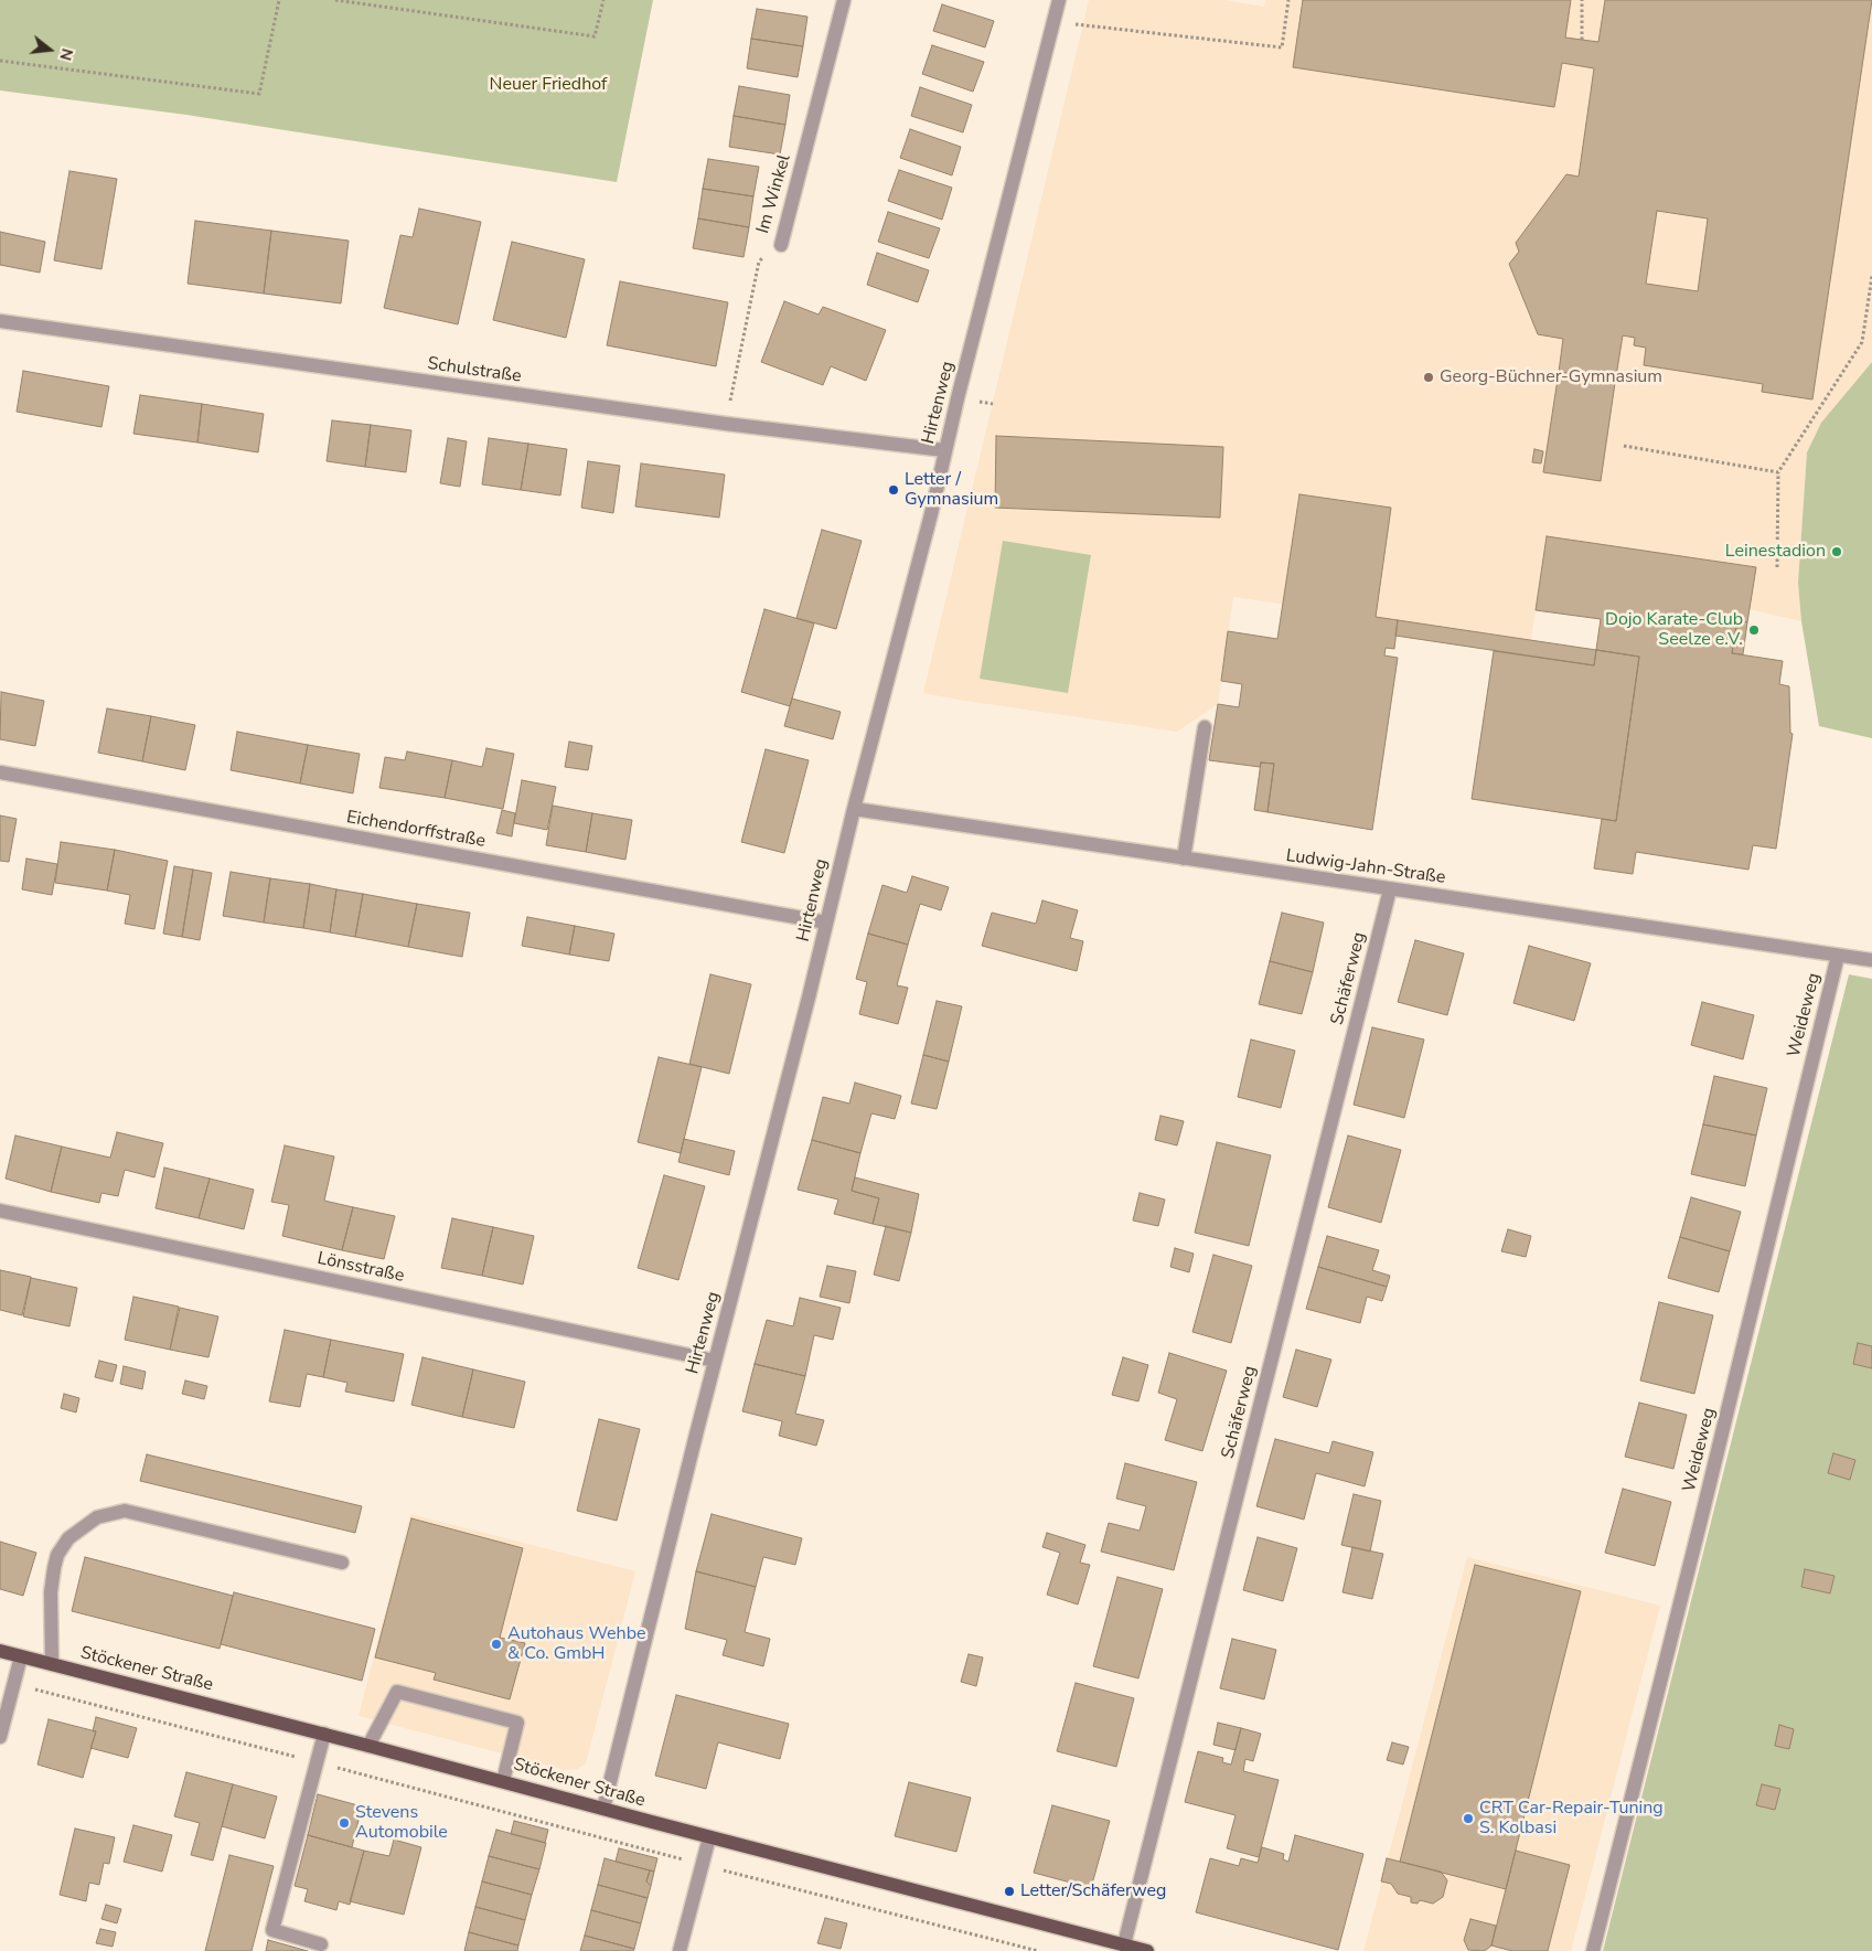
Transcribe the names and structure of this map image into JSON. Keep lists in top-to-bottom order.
{
  "streets": {
    "main road": ["Stöckener Straße"],
    "street": [
      "Im Winkel",
      "Schulstraße",
      "Hirtenweg",
      "Eichendorffstraße",
      "Ludwig-Jahn-Straße",
      "Schäferweg",
      "Weideweg",
      "Lönsstraße"
    ]
  },
  "crossings": [
    ["Im Winkel", "Schulstraße"],
    ["Schulstraße", "Hirtenweg"],
    ["Hirtenweg", "Eichendorffstraße"],
    ["Hirtenweg", "Ludwig-Jahn-Straße"],
    ["Hirtenweg", "Lönsstraße"],
    ["Hirtenweg", "Stöckener Straße"],
    ["Ludwig-Jahn-Straße", "Schäferweg"],
    ["Ludwig-Jahn-Straße", "Weideweg"],
    ["Schäferweg", "Stöckener Straße"]
  ],
  "parks": ["Neuer Friedhof"],
  "places": [
    "Georg-Büchner-Gymnasium",
    "Letter / Gymnasium",
    "Leinestadion",
    "Dojo Karate-Club Seelze e.V.",
    "Autohaus Wehbe & Co. GmbH",
    "CRT Car-Repair-Tuning S. Kolbasi",
    "Stevens Automobile",
    "Letter/Schäferweg"
  ],
  "north": "right"
}
